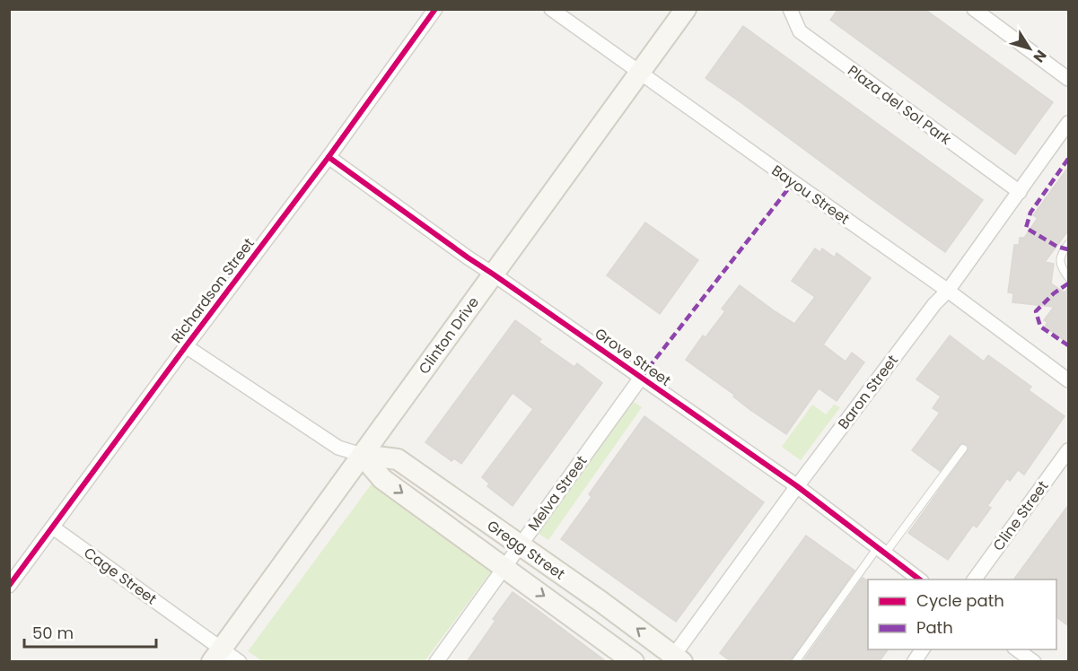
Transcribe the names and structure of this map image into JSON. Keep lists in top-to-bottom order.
{
  "streets": {
    "main road": ["Clinton Drive", "Gregg Street"],
    "street": [
      "Plaza del Sol Park",
      "Bayou Street",
      "Richardson Street",
      "Grove Street",
      "Baron Street",
      "Melva Street",
      "Cline Street",
      "Cage Street"
    ]
  },
  "crossings": [
    ["Plaza del Sol Park", "Baron Street"],
    ["Bayou Street", "Clinton Drive"],
    ["Bayou Street", "Baron Street"],
    ["Richardson Street", "Grove Street"],
    ["Richardson Street", "Gregg Street"],
    ["Richardson Street", "Cage Street"],
    ["Clinton Drive", "Grove Street"],
    ["Clinton Drive", "Gregg Street"],
    ["Clinton Drive", "Cage Street"],
    ["Grove Street", "Baron Street"],
    ["Grove Street", "Melva Street"],
    ["Baron Street", "Gregg Street"],
    ["Melva Street", "Gregg Street"]
  ],
  "legend": ["Cycle path", "Path"],
  "scale_bar": "50 m",
  "north": "bottom right"
}
